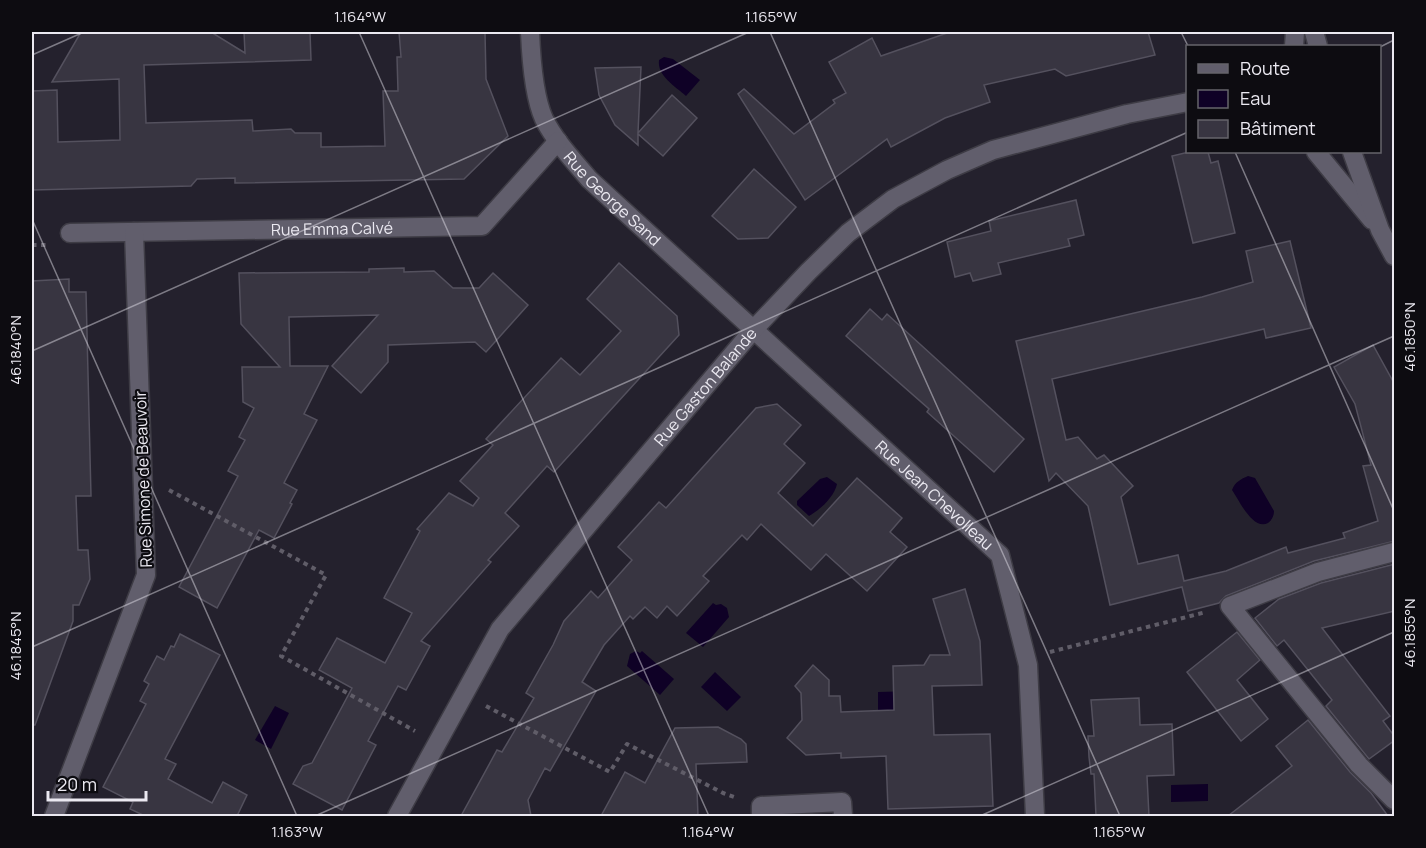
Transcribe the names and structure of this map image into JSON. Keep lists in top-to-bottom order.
{
  "streets": {
    "street": [
      "Rue George Sand",
      "Rue Emma Calvé",
      "Rue Gaston Balande",
      "Rue Simone de Beauvoir",
      "Rue Jean Chevolleau"
    ]
  },
  "crossings": [
    ["Rue George Sand", "Rue Emma Calvé"],
    ["Rue George Sand", "Rue Gaston Balande"],
    ["Rue George Sand", "Rue Jean Chevolleau"],
    ["Rue Emma Calvé", "Rue Simone de Beauvoir"],
    ["Rue Gaston Balande", "Rue Jean Chevolleau"]
  ],
  "legend": ["Route", "Eau", "Bâtiment"],
  "scale_bar": "20 m",
  "coordinates": [
    "1.164°W",
    "1.165°W",
    "46.1850°N",
    "46.1840°N",
    "46.1855°N",
    "46.1845°N",
    "1.163°W"
  ]
}
